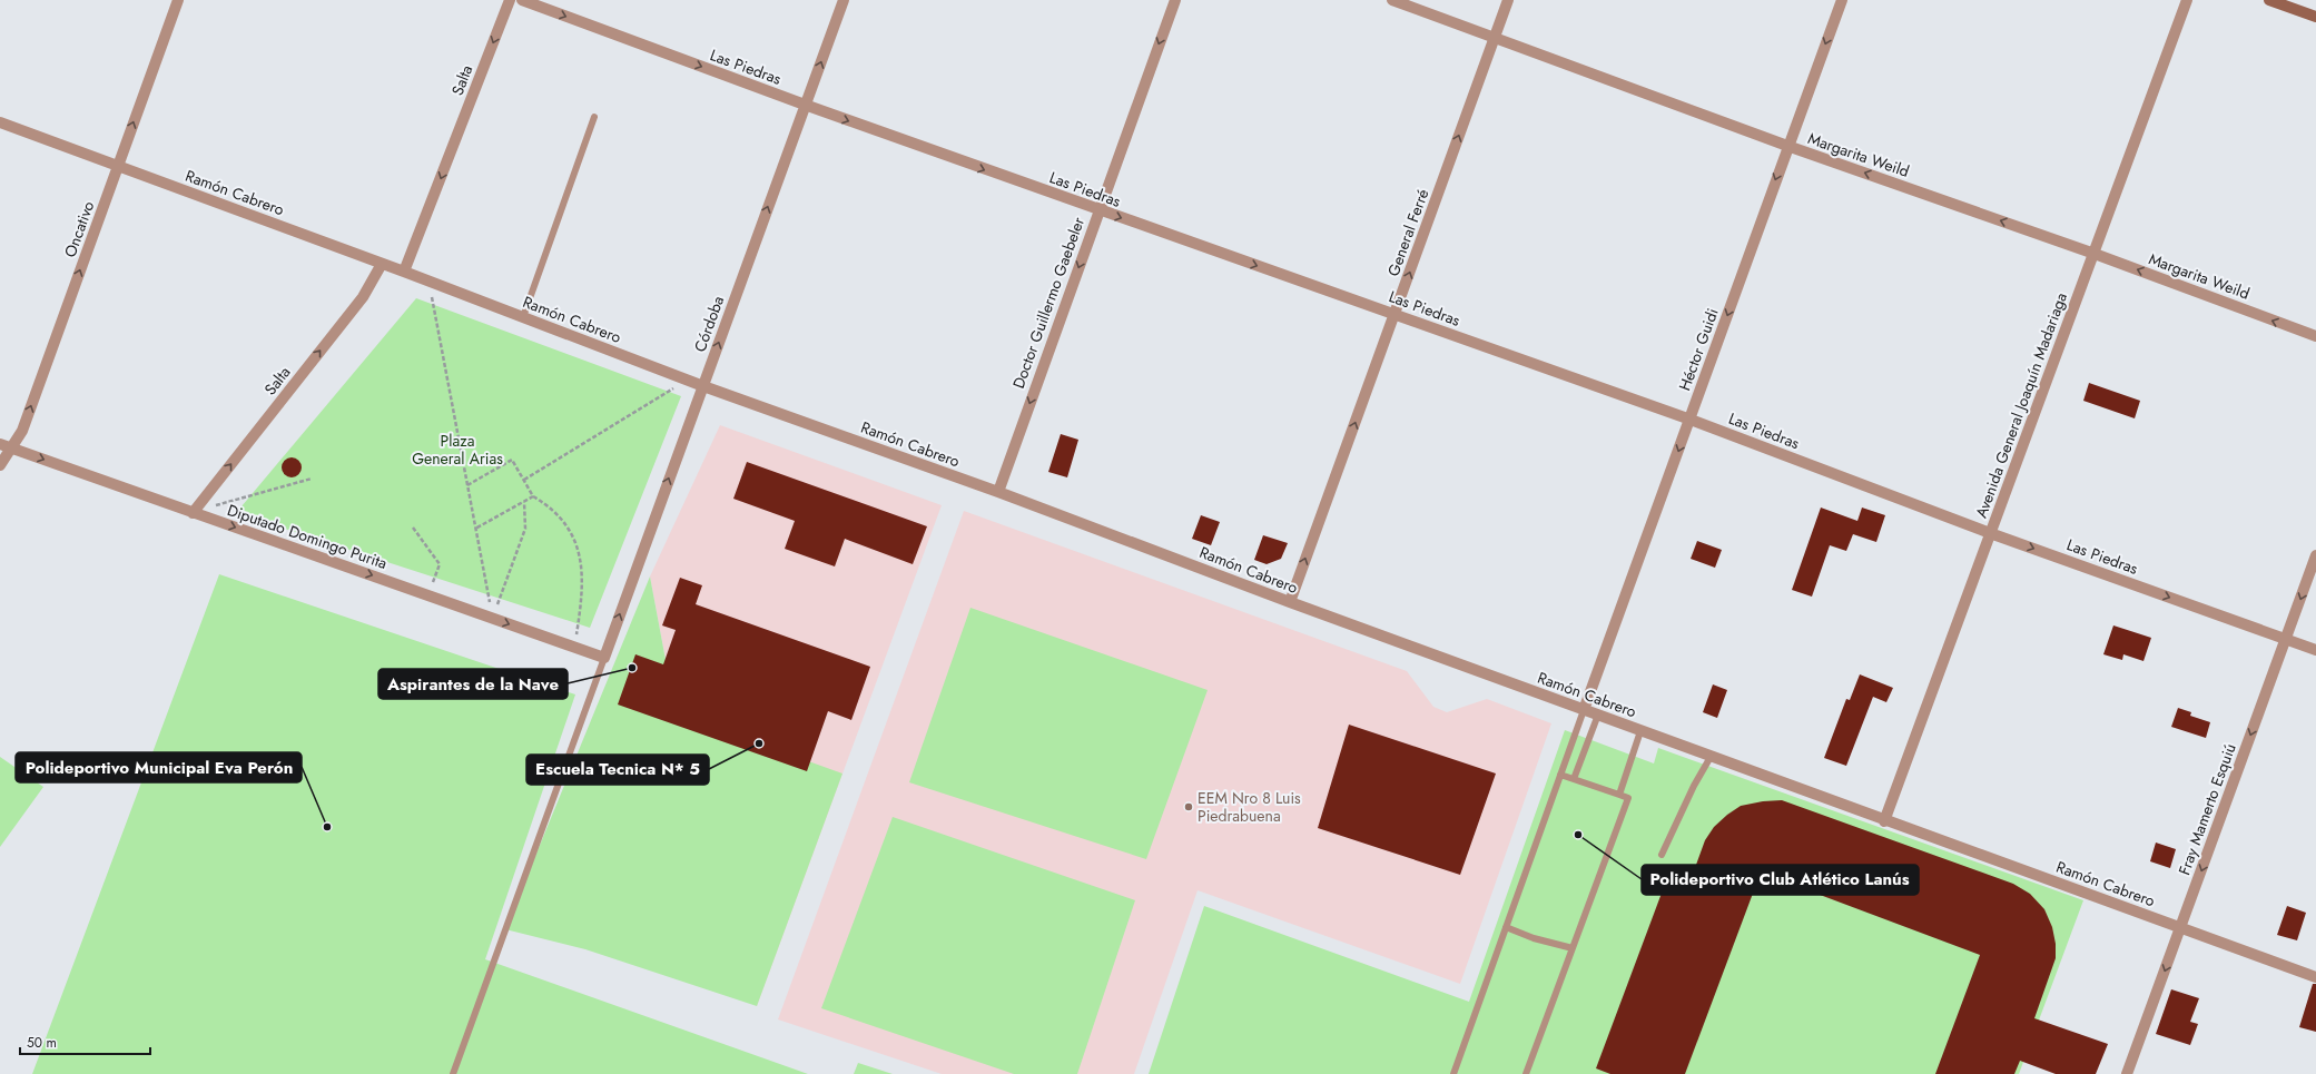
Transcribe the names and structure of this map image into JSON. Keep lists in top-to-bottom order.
{
  "streets": {
    "street": [
      "Las Piedras",
      "Salta",
      "Margarita Weild",
      "Ramón Cabrero",
      "Oncativo",
      "General Ferré",
      "Doctor Guillermo Gaebeler",
      "Córdoba",
      "Héctor Guidi",
      "Avenida General Joaquín Madariaga",
      "Diputado Domingo Purita",
      "Fray Mamerto Esquiú"
    ]
  },
  "crossings": [
    ["Las Piedras", "General Ferré"],
    ["Las Piedras", "Doctor Guillermo Gaebeler"],
    ["Las Piedras", "Córdoba"],
    ["Las Piedras", "Héctor Guidi"],
    ["Las Piedras", "Avenida General Joaquín Madariaga"],
    ["Las Piedras", "Fray Mamerto Esquiú"],
    ["Salta", "Ramón Cabrero"],
    ["Salta", "Diputado Domingo Purita"],
    ["Margarita Weild", "General Ferré"],
    ["Margarita Weild", "Héctor Guidi"],
    ["Margarita Weild", "Avenida General Joaquín Madariaga"],
    ["Ramón Cabrero", "Oncativo"],
    ["Ramón Cabrero", "General Ferré"],
    ["Ramón Cabrero", "Doctor Guillermo Gaebeler"],
    ["Ramón Cabrero", "Córdoba"],
    ["Ramón Cabrero", "Héctor Guidi"],
    ["Ramón Cabrero", "Avenida General Joaquín Madariaga"],
    ["Ramón Cabrero", "Fray Mamerto Esquiú"],
    ["Oncativo", "Diputado Domingo Purita"],
    ["Córdoba", "Diputado Domingo Purita"]
  ],
  "one_way": [
    "Las Piedras",
    "Margarita Weild",
    "Oncativo",
    "General Ferré",
    "Doctor Guillermo Gaebeler",
    "Córdoba",
    "Héctor Guidi",
    "Diputado Domingo Purita",
    "Fray Mamerto Esquiú"
  ],
  "parks": ["Plaza General Arias"],
  "places": [
    "Aspirantes de la Nave",
    "Escuela Tecnica N* 5",
    "EEM Nro 8 Luis Piedrabuena",
    "Polideportivo Municipal Eva Perón",
    "Polideportivo Club Atlético Lanús"
  ],
  "scale_bar": "50 m"
}
